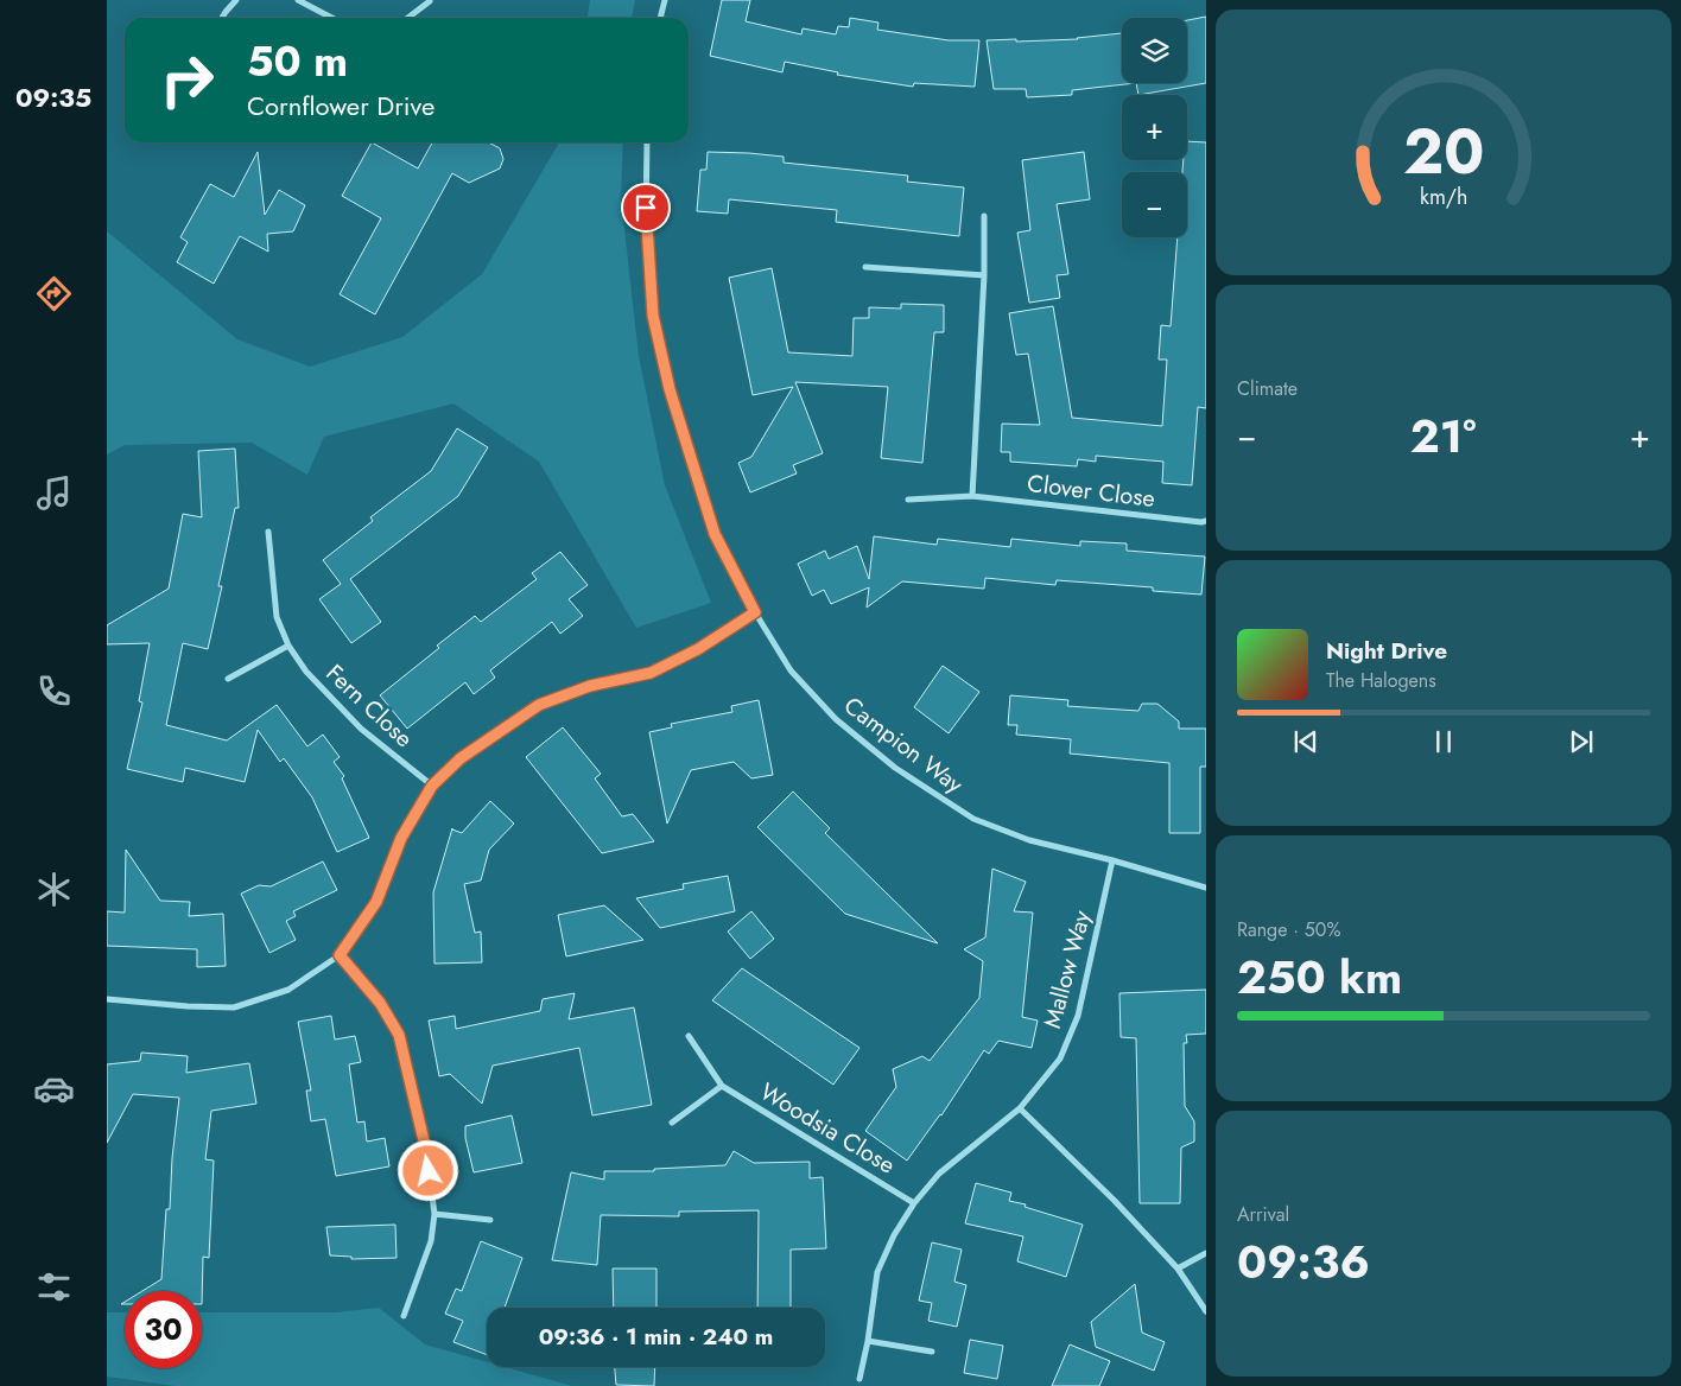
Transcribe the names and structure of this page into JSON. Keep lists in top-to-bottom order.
{
  "streets": {
    "street": [
      "Clover Close",
      "Fern Close",
      "Campion Way",
      "Mallow Way",
      "Woodsia Close"
    ]
  },
  "crossings": [
    ["Campion Way", "Mallow Way"],
    ["Mallow Way", "Woodsia Close"]
  ],
  "page": {
    "tabs": "09:35",
    "map_buttons": ["+", "−"],
    "turn": ["50 m", "Cornflower Drive"],
    "tile": [
      "Climate",
      ["Range · 50%", "250 km"],
      ["Arrival", "09:36"]
    ],
    "heat": ["−", "21°", "+"],
    "song": ["Night Drive", "The Halogens"],
    "limit": "30",
    "trip": "09:36 · 1 min · 240 m",
    "gauge": ["20", "km/h"]
  }
}
